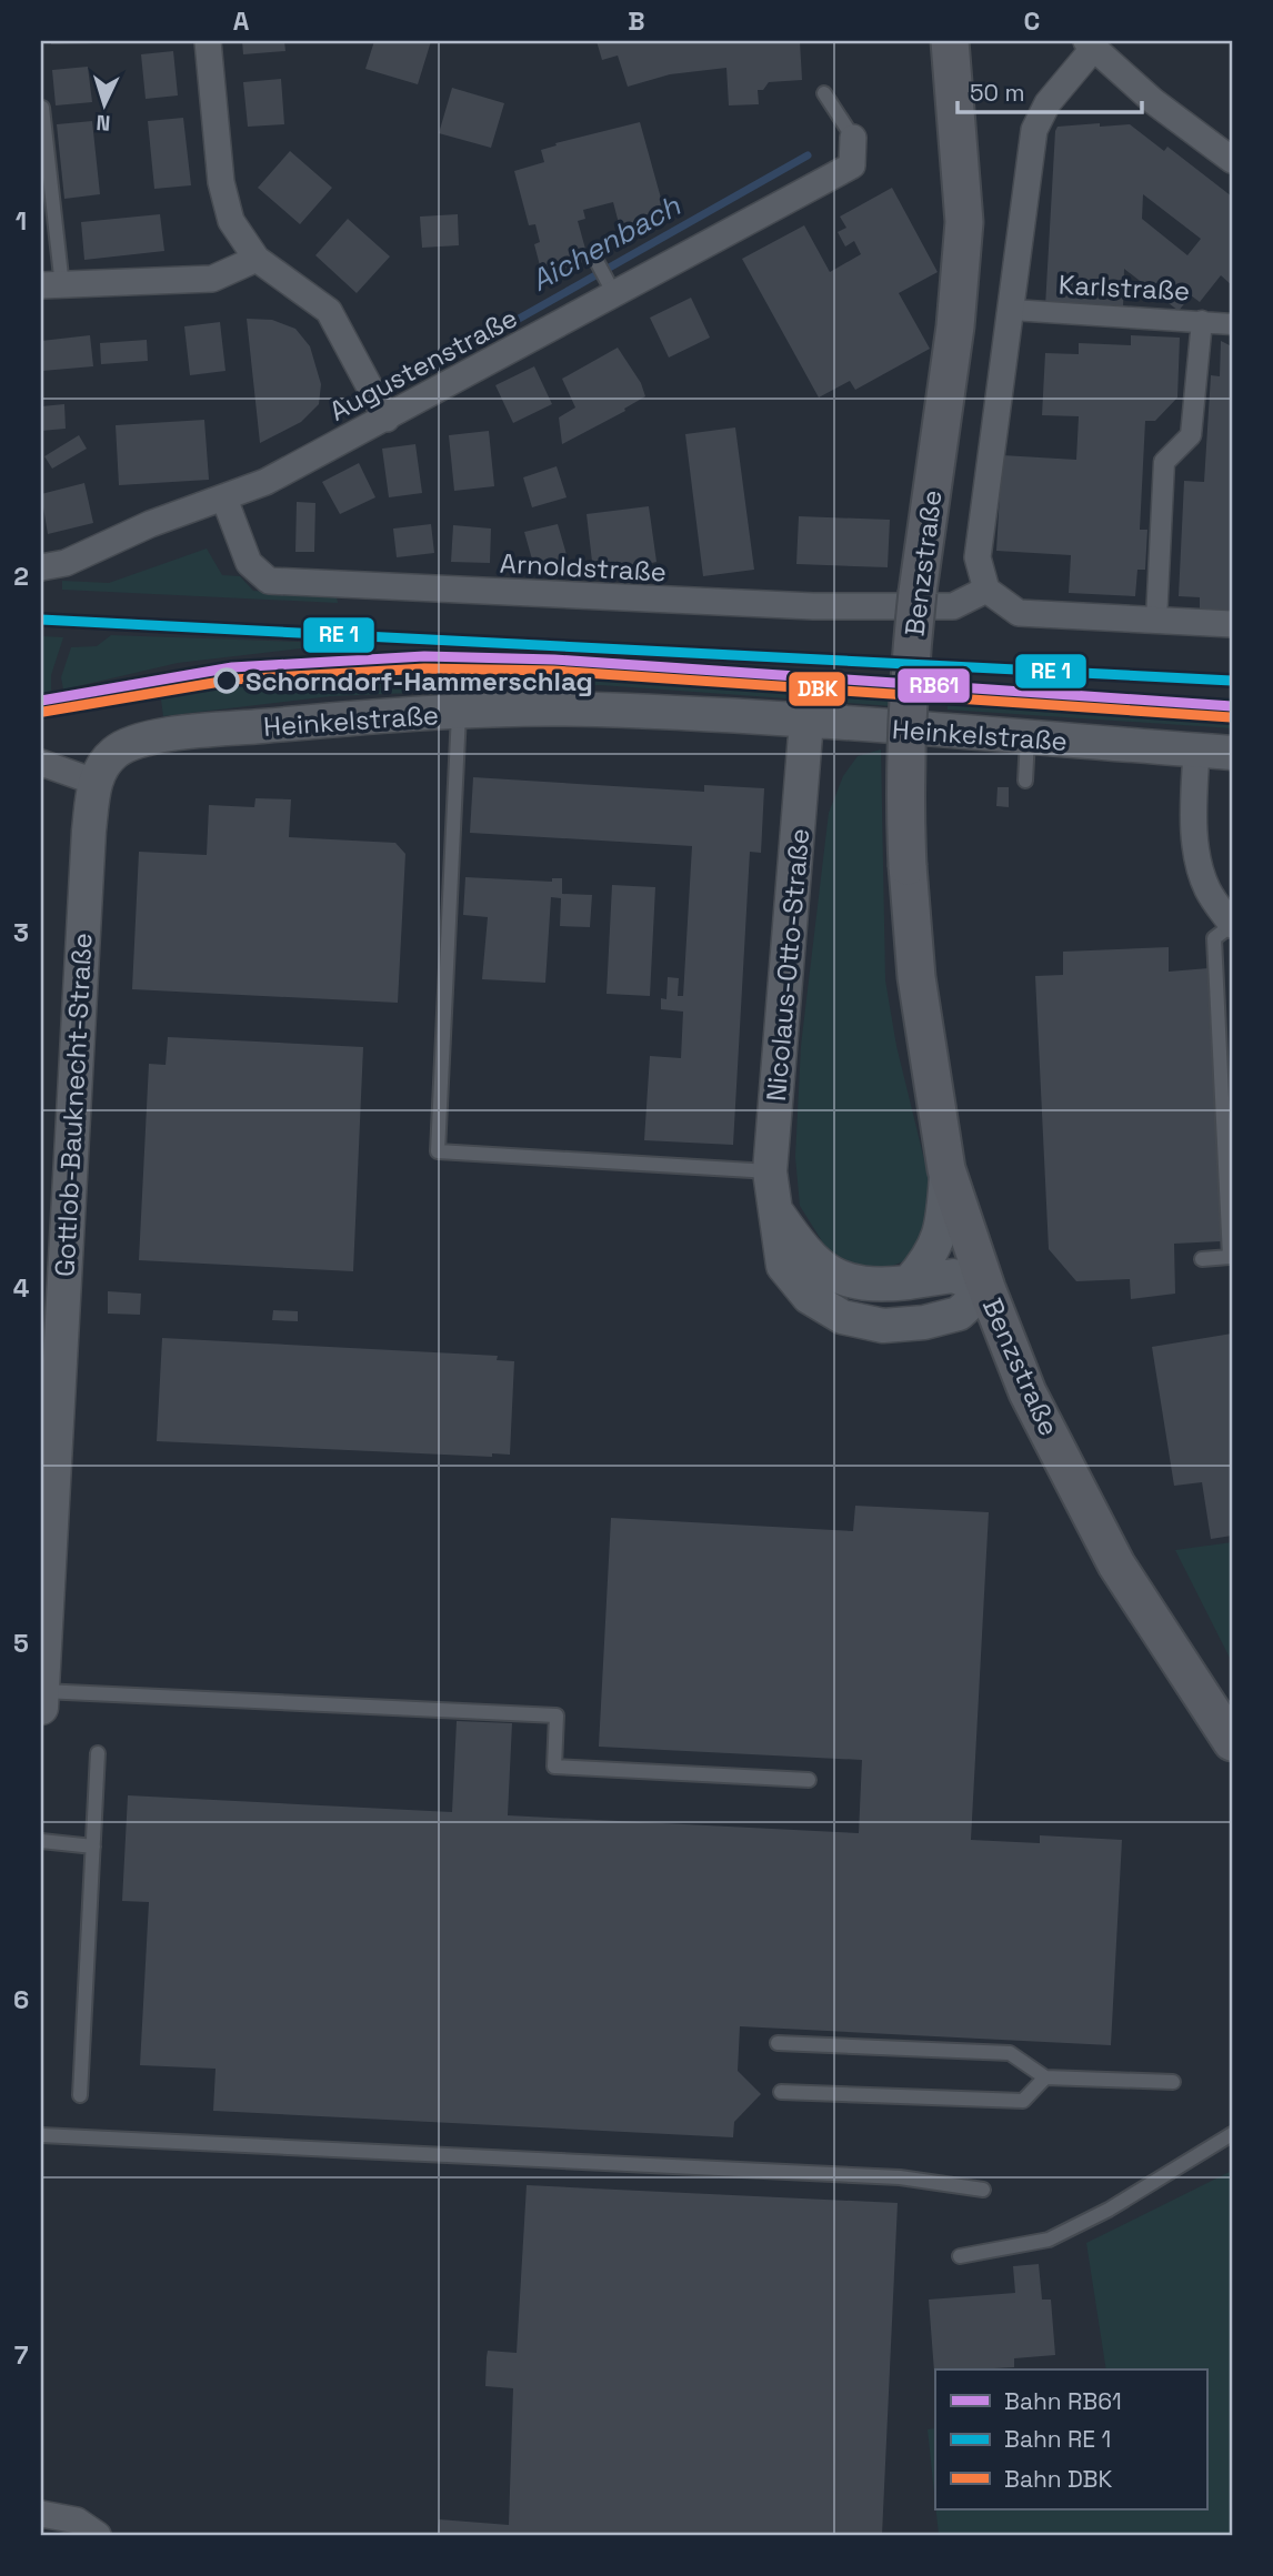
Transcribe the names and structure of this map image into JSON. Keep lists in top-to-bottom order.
{
  "streets": {
    "main road": ["Benzstraße"],
    "street": [
      "Karlstraße",
      "Augustenstraße",
      "Arnoldstraße",
      "Heinkelstraße",
      "Nicolaus-Otto-Straße",
      "Gottlob-Bauknecht-Straße"
    ]
  },
  "crossings": [
    ["Augustenstraße", "Arnoldstraße"],
    ["Benzstraße", "Nicolaus-Otto-Straße"],
    ["Heinkelstraße", "Nicolaus-Otto-Straße"],
    ["Heinkelstraße", "Gottlob-Bauknecht-Straße"]
  ],
  "water": ["Aichenbach"],
  "places": ["Schorndorf-Hammerschlag"],
  "lines": ["rail line RB61", "rail line DBK"],
  "legend": ["Bahn RB61", "Bahn RE 1", "Bahn DBK"],
  "scale_bar": "50 m",
  "north": "bottom",
  "grid": {
    "columns": ["A", "B", "C"],
    "rows": [
      "1",
      "2",
      "3",
      "4",
      "5",
      "6",
      "7"
    ]
  }
}
